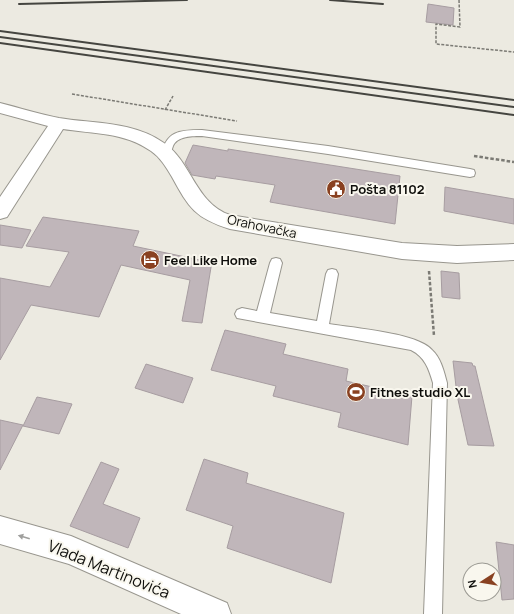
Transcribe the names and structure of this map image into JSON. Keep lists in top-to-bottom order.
{
  "streets": {
    "street": ["Orahovačka", "Vlada Martinovića"]
  },
  "one_way": ["Vlada Martinovića"],
  "places": {
    "public building": ["Pošta 81102"],
    "hotel": ["Feel Like Home"],
    "sports": ["Fitnes studio XL"]
  },
  "north": "left"
}
